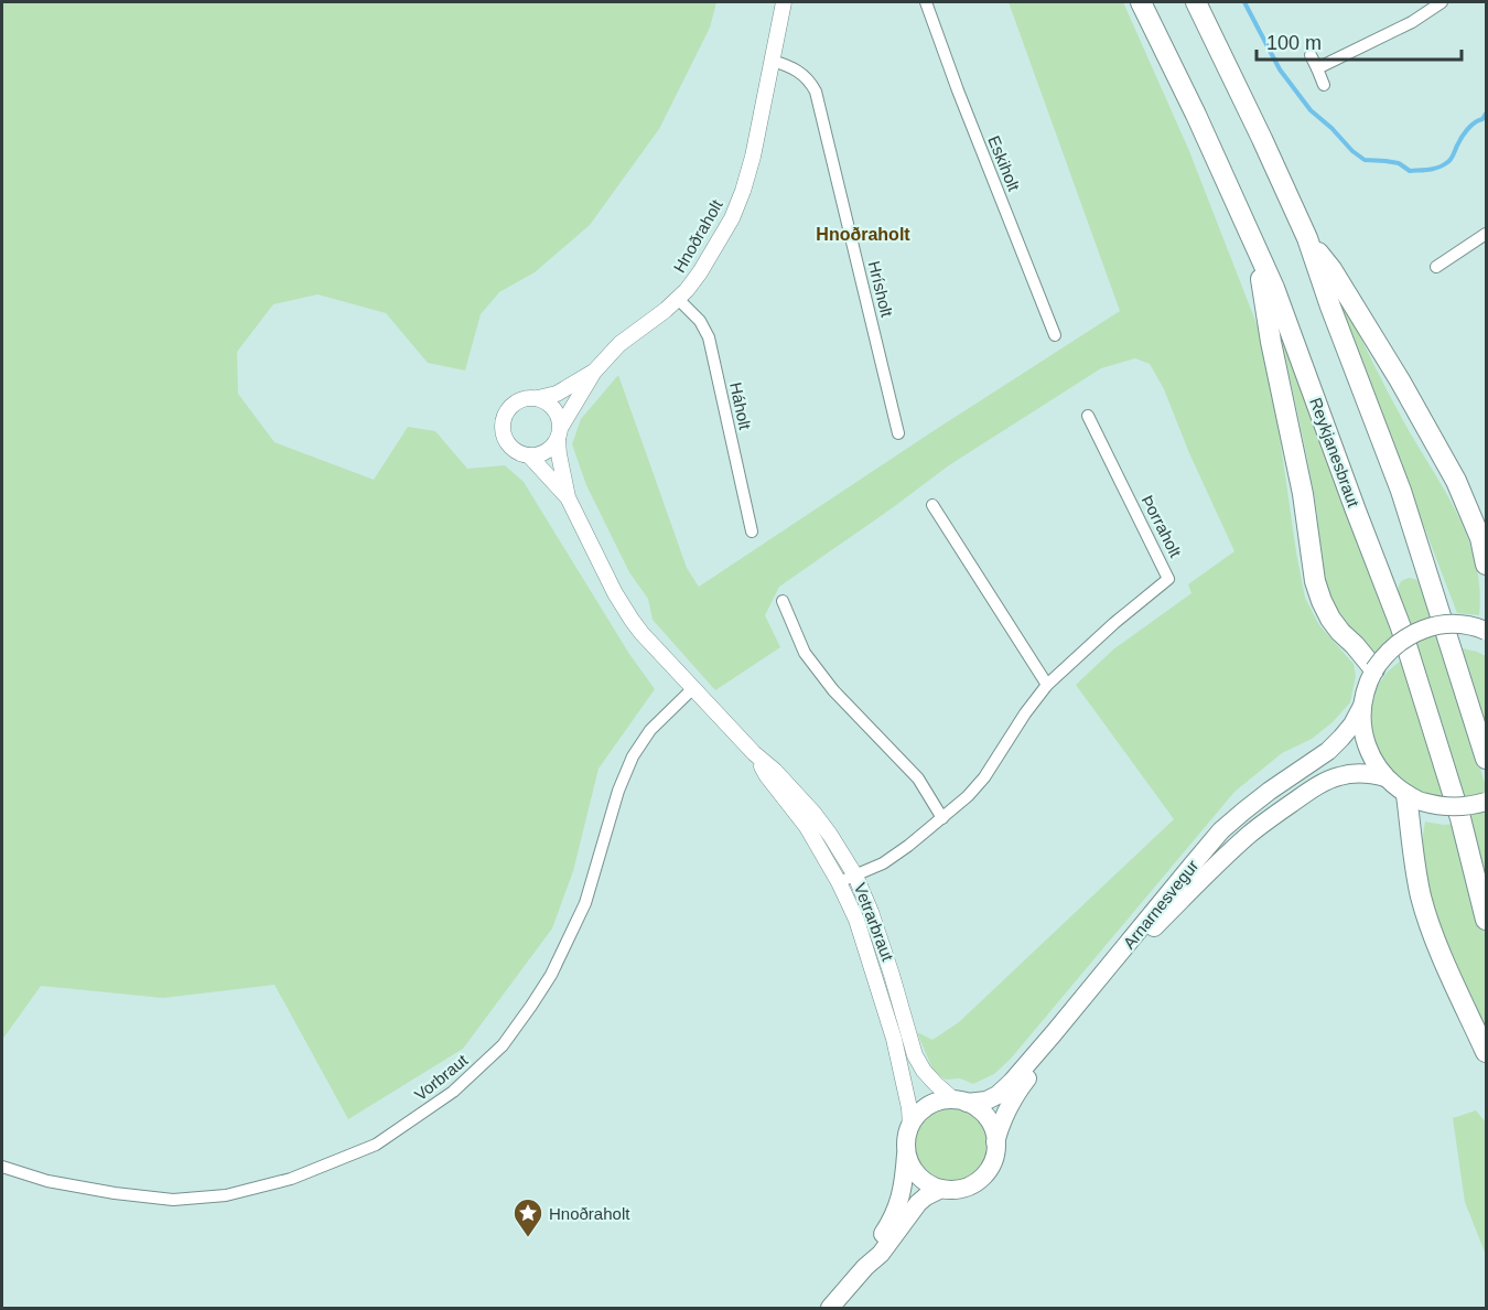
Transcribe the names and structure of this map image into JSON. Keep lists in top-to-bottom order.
{
  "streets": {
    "highway": ["Reykjanesbraut"],
    "main road": ["Arnarnesvegur"],
    "street": [
      "Eskiholt",
      "Hnoðraholt",
      "Hrísholt",
      "Háholt",
      "Þorraholt",
      "Vetrarbraut",
      "Vorbraut"
    ]
  },
  "crossings": [
    ["Hnoðraholt", "Hrísholt"],
    ["Hnoðraholt", "Háholt"],
    ["Hnoðraholt", "Vetrarbraut"],
    ["Þorraholt", "Vetrarbraut"],
    ["Arnarnesvegur", "Vetrarbraut"],
    ["Vetrarbraut", "Vorbraut"]
  ],
  "districts": ["Hnoðraholt"],
  "places": {
    "place": ["Hnoðraholt"]
  },
  "scale_bar": "100 m"
}
